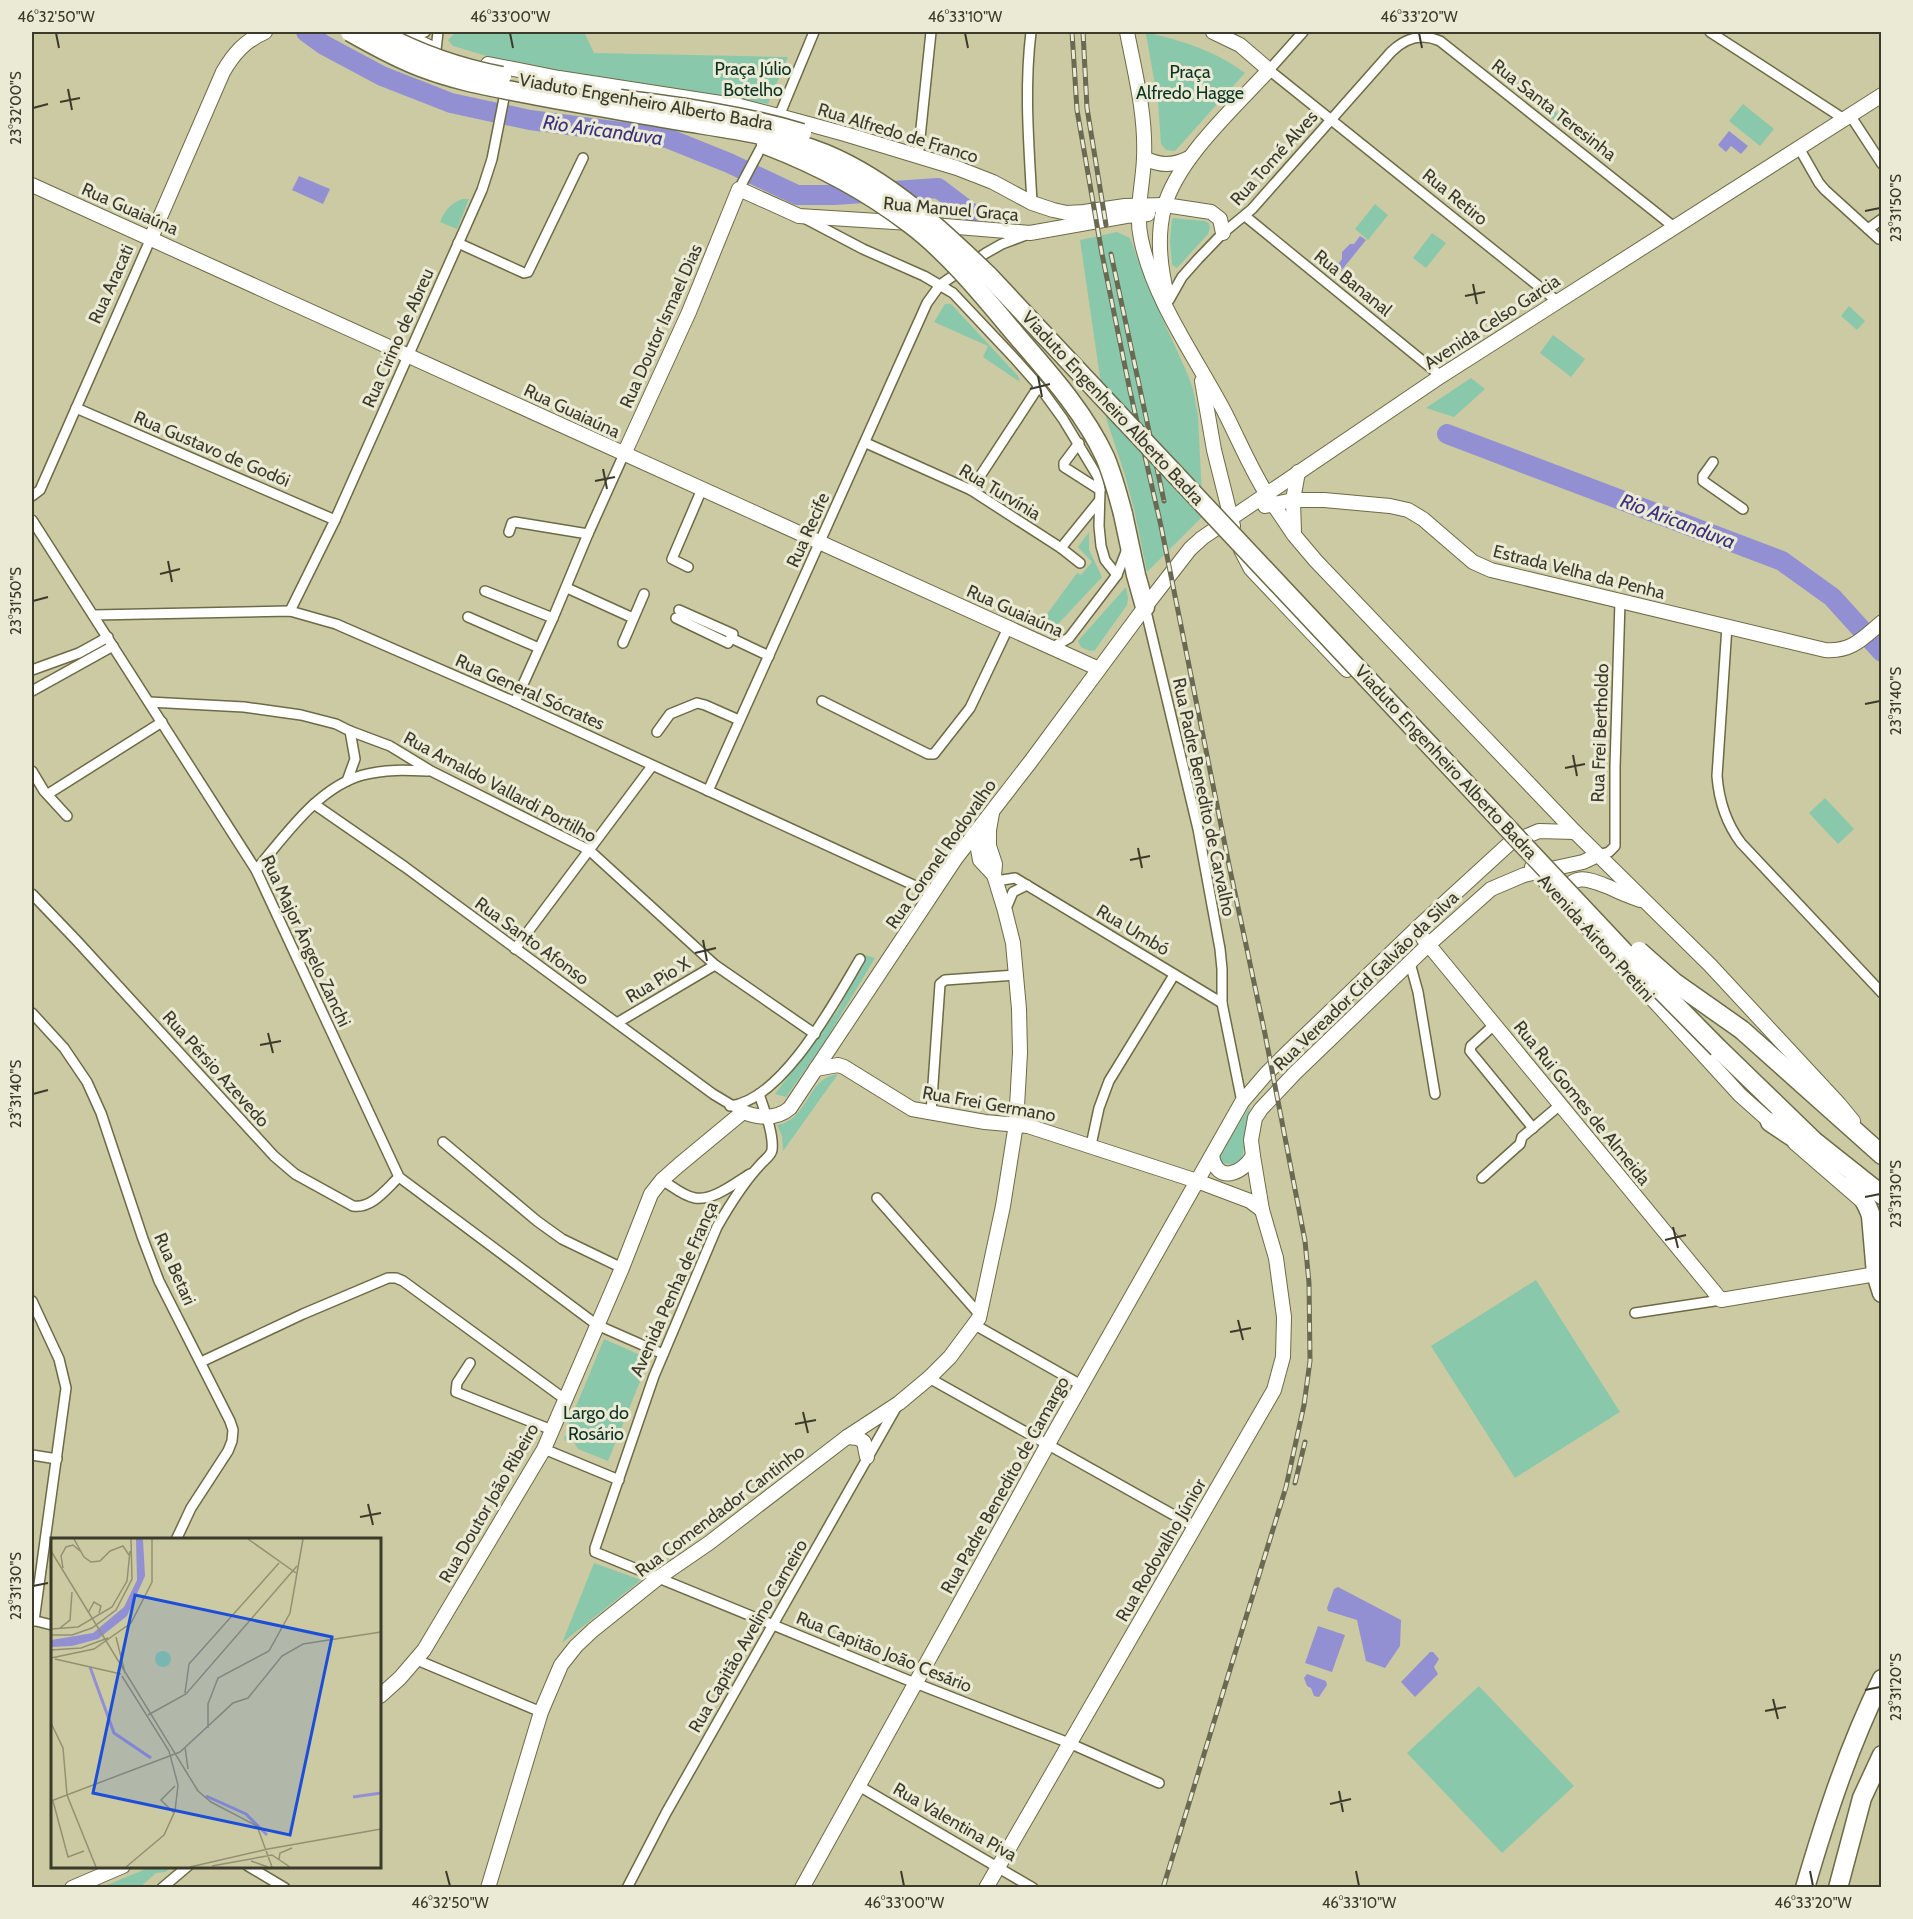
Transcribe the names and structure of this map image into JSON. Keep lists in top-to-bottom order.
{
  "streets": {
    "highway": ["Viaduto Engenheiro Alberto Badra"],
    "main road": [
      "Rua Alfredo de Franco",
      "Rua Guaiaúna",
      "Rua Manuel Graça",
      "Rua Aracati",
      "Avenida Celso Garcia",
      "Rua Doutor Ismael Dias",
      "Estrada Velha da Penha",
      "Rua Coronel Rodovalho",
      "Avenida Aírton Pretini",
      "Rua Vereador Cid Galvão da Silva",
      "Rua Rui Gomes de Almeida",
      "Rua Frei Germano",
      "Rua Padre Benedito de Camargo",
      "Rua Doutor João Ribeiro",
      "Rua Comendador Cantinho",
      "Rua Rodovalho Júnior"
    ],
    "street": [
      "Rua Santa Teresinha",
      "Rua Tomé Alves",
      "Rua Retiro",
      "Rua Bananal",
      "Rua Cirino de Abreu",
      "Rua Gustavo de Godói",
      "Rua Turvínia",
      "Rua Recife",
      "Rua General Sócrates",
      "Rua Frei Bertholdo",
      "Rua Arnaldo Vallardi Portilho",
      "Rua Padre Benedito de Carvalho",
      "Rua Umbó",
      "Rua Major Ângelo Zanchi",
      "Rua Santo Afonso",
      "Rua Pio X",
      "Rua Pérsio Azevedo",
      "Rua Betari",
      "Avenida Penha de França",
      "Rua Capitão Avelino Carneiro",
      "Rua Capitão João Cesário",
      "Rua Valentina Piva"
    ]
  },
  "crossings": [
    ["Rua Santa Teresinha", "Rua Tomé Alves"],
    ["Rua Santa Teresinha", "Avenida Celso Garcia"],
    ["Rua Alfredo de Franco", "Rua Manuel Graça"],
    ["Rua Alfredo de Franco", "Rua Doutor Ismael Dias"],
    ["Rua Alfredo de Franco", "Rua Cirino de Abreu"],
    ["Rua Tomé Alves", "Rua Retiro"],
    ["Rua Tomé Alves", "Rua Manuel Graça"],
    ["Rua Tomé Alves", "Rua Bananal"],
    ["Rua Retiro", "Avenida Celso Garcia"],
    ["Rua Guaiaúna", "Rua Aracati"],
    ["Rua Guaiaúna", "Rua Doutor Ismael Dias"],
    ["Rua Guaiaúna", "Rua Cirino de Abreu"],
    ["Rua Guaiaúna", "Rua Recife"],
    ["Rua Guaiaúna", "Rua Coronel Rodovalho"],
    ["Rua Manuel Graça", "Rua Doutor Ismael Dias"],
    ["Rua Bananal", "Avenida Celso Garcia"],
    ["Rua Aracati", "Rua Gustavo de Godói"],
    ["Avenida Celso Garcia", "Estrada Velha da Penha"],
    ["Rua Doutor Ismael Dias", "Rua General Sócrates"],
    ["Rua Cirino de Abreu", "Rua Gustavo de Godói"],
    ["Rua Cirino de Abreu", "Rua General Sócrates"],
    ["Rua Turvínia", "Rua Recife"],
    ["Rua Recife", "Rua General Sócrates"],
    ["Estrada Velha da Penha", "Rua Frei Bertholdo"],
    ["Estrada Velha da Penha", "Avenida Aírton Pretini"],
    ["Rua General Sócrates", "Rua Coronel Rodovalho"],
    ["Rua General Sócrates", "Rua Major Ângelo Zanchi"],
    ["Rua Frei Bertholdo", "Rua Vereador Cid Galvão da Silva"],
    ["Rua Arnaldo Vallardi Portilho", "Rua Major Ângelo Zanchi"],
    ["Rua Arnaldo Vallardi Portilho", "Rua Pio X"],
    ["Rua Padre Benedito de Carvalho", "Rua Coronel Rodovalho"],
    ["Rua Padre Benedito de Carvalho", "Rua Umbó"],
    ["Rua Padre Benedito de Carvalho", "Rua Vereador Cid Galvão da Silva"],
    ["Rua Padre Benedito de Carvalho", "Rua Padre Benedito de Camargo"],
    ["Rua Coronel Rodovalho", "Rua Frei Germano"],
    ["Rua Coronel Rodovalho", "Avenida Penha de França"],
    ["Rua Coronel Rodovalho", "Rua Comendador Cantinho"],
    ["Rua Umbó", "Rua Comendador Cantinho"],
    ["Avenida Aírton Pretini", "Rua Vereador Cid Galvão da Silva"],
    ["Rua Major Ângelo Zanchi", "Rua Pérsio Azevedo"],
    ["Rua Major Ângelo Zanchi", "Rua Doutor João Ribeiro"],
    ["Rua Santo Afonso", "Rua Pio X"],
    ["Rua Santo Afonso", "Rua Doutor João Ribeiro"],
    ["Rua Vereador Cid Galvão da Silva", "Rua Rui Gomes de Almeida"],
    ["Rua Vereador Cid Galvão da Silva", "Rua Frei Germano"],
    ["Rua Vereador Cid Galvão da Silva", "Rua Padre Benedito de Camargo"],
    ["Rua Vereador Cid Galvão da Silva", "Rua Rodovalho Júnior"],
    ["Rua Frei Germano", "Rua Padre Benedito de Camargo"],
    ["Rua Frei Germano", "Rua Comendador Cantinho"],
    ["Rua Frei Germano", "Rua Rodovalho Júnior"],
    ["Avenida Penha de França", "Rua Capitão João Cesário"],
    ["Rua Padre Benedito de Camargo", "Rua Capitão João Cesário"],
    ["Rua Padre Benedito de Camargo", "Rua Valentina Piva"],
    ["Rua Comendador Cantinho", "Rua Capitão Avelino Carneiro"],
    ["Rua Comendador Cantinho", "Rua Capitão João Cesário"],
    ["Rua Rodovalho Júnior", "Rua Capitão João Cesário"],
    ["Rua Rodovalho Júnior", "Rua Valentina Piva"],
    ["Rua Capitão Avelino Carneiro", "Rua Capitão João Cesário"]
  ],
  "water": ["Rio Aricanduva"],
  "parks": ["Praça Júlio Botelho", "Praça Alfredo Hagge", "Largo do Rosário"],
  "coordinates": [
    "46°32'50\"W",
    "46°33'00\"W",
    "46°33'10\"W",
    "46°33'20\"W",
    "23°32'00\"S",
    "23°31'50\"S",
    "23°31'40\"S",
    "23°31'30\"S",
    "23°31'20\"S"
  ]
}
